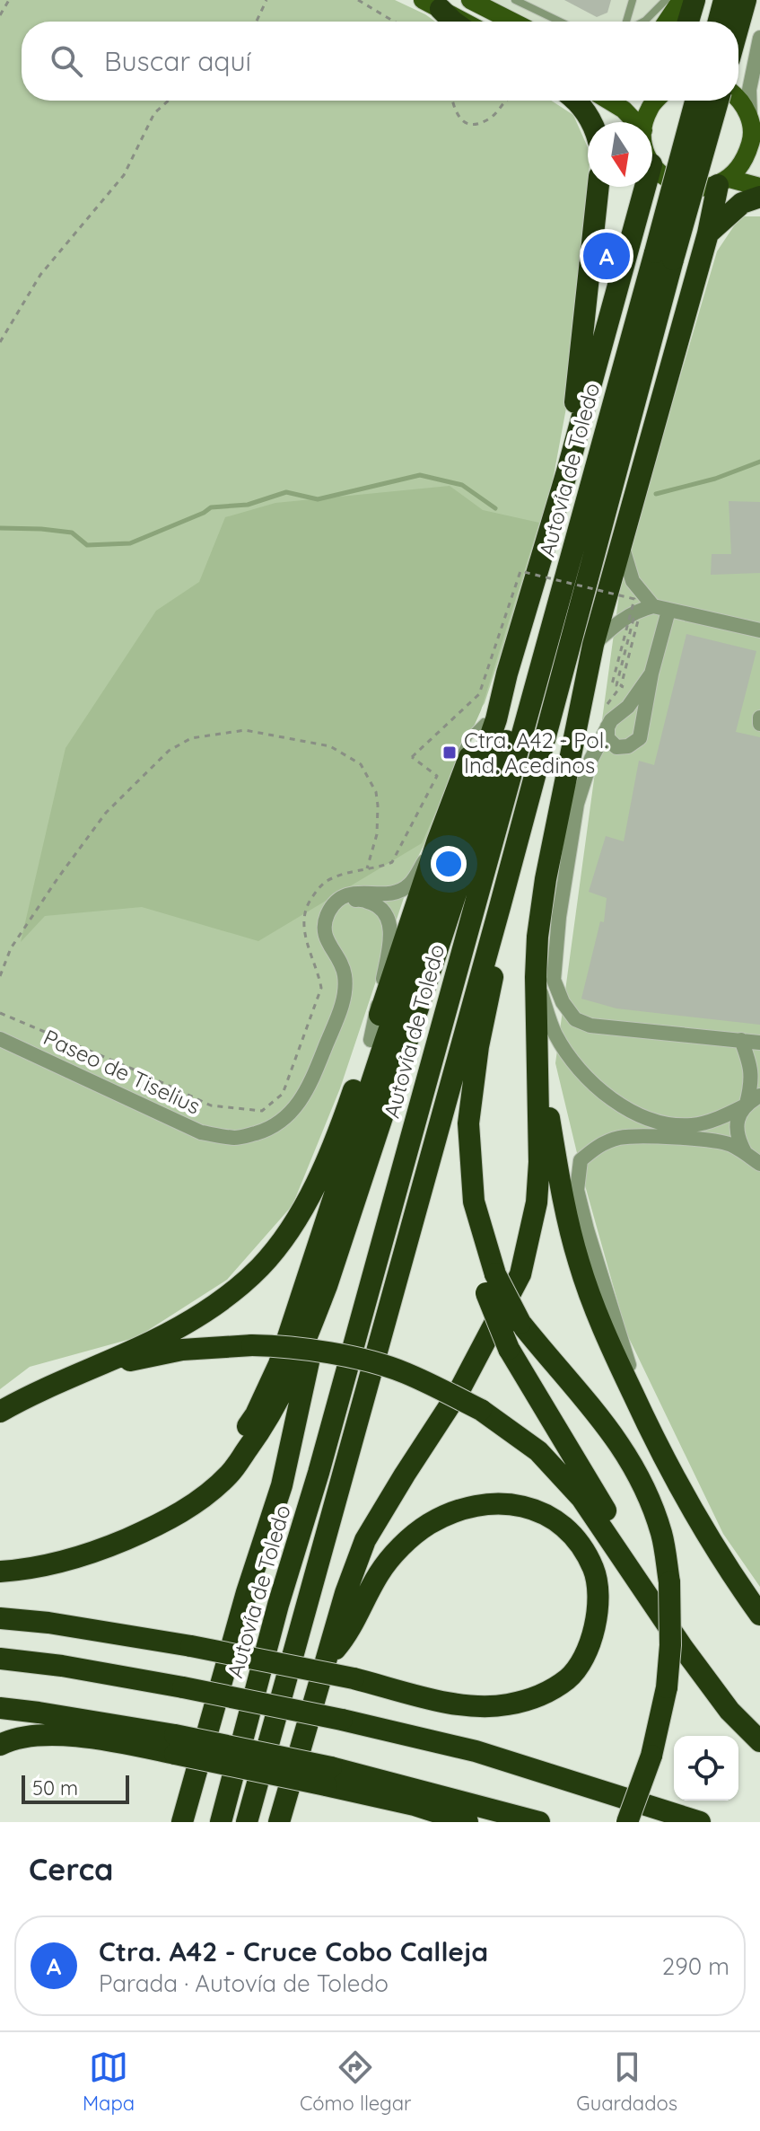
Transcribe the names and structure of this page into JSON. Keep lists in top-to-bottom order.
{
  "streets": {
    "highway": ["Autovía de Toledo"],
    "street": ["Paseo de Tiselius"]
  },
  "places": {
    "transit": ["Ctra. A42 - Pol. Ind. Acedinos"]
  },
  "scale_bar": "50 m",
  "north": "bottom",
  "page": {
    "search": "Buscar aquí",
    "pins": "A",
    "scale": "50 m",
    "heading": "Cerca",
    "list": [
      {
        "mark": "A",
        "name": "Ctra. A42 - Cruce Cobo Calleja",
        "note": "Parada · Autovía de Toledo",
        "value": "290 m"
      }
    ],
    "nav": ["Mapa", "Cómo llegar", "Guardados"]
  }
}
